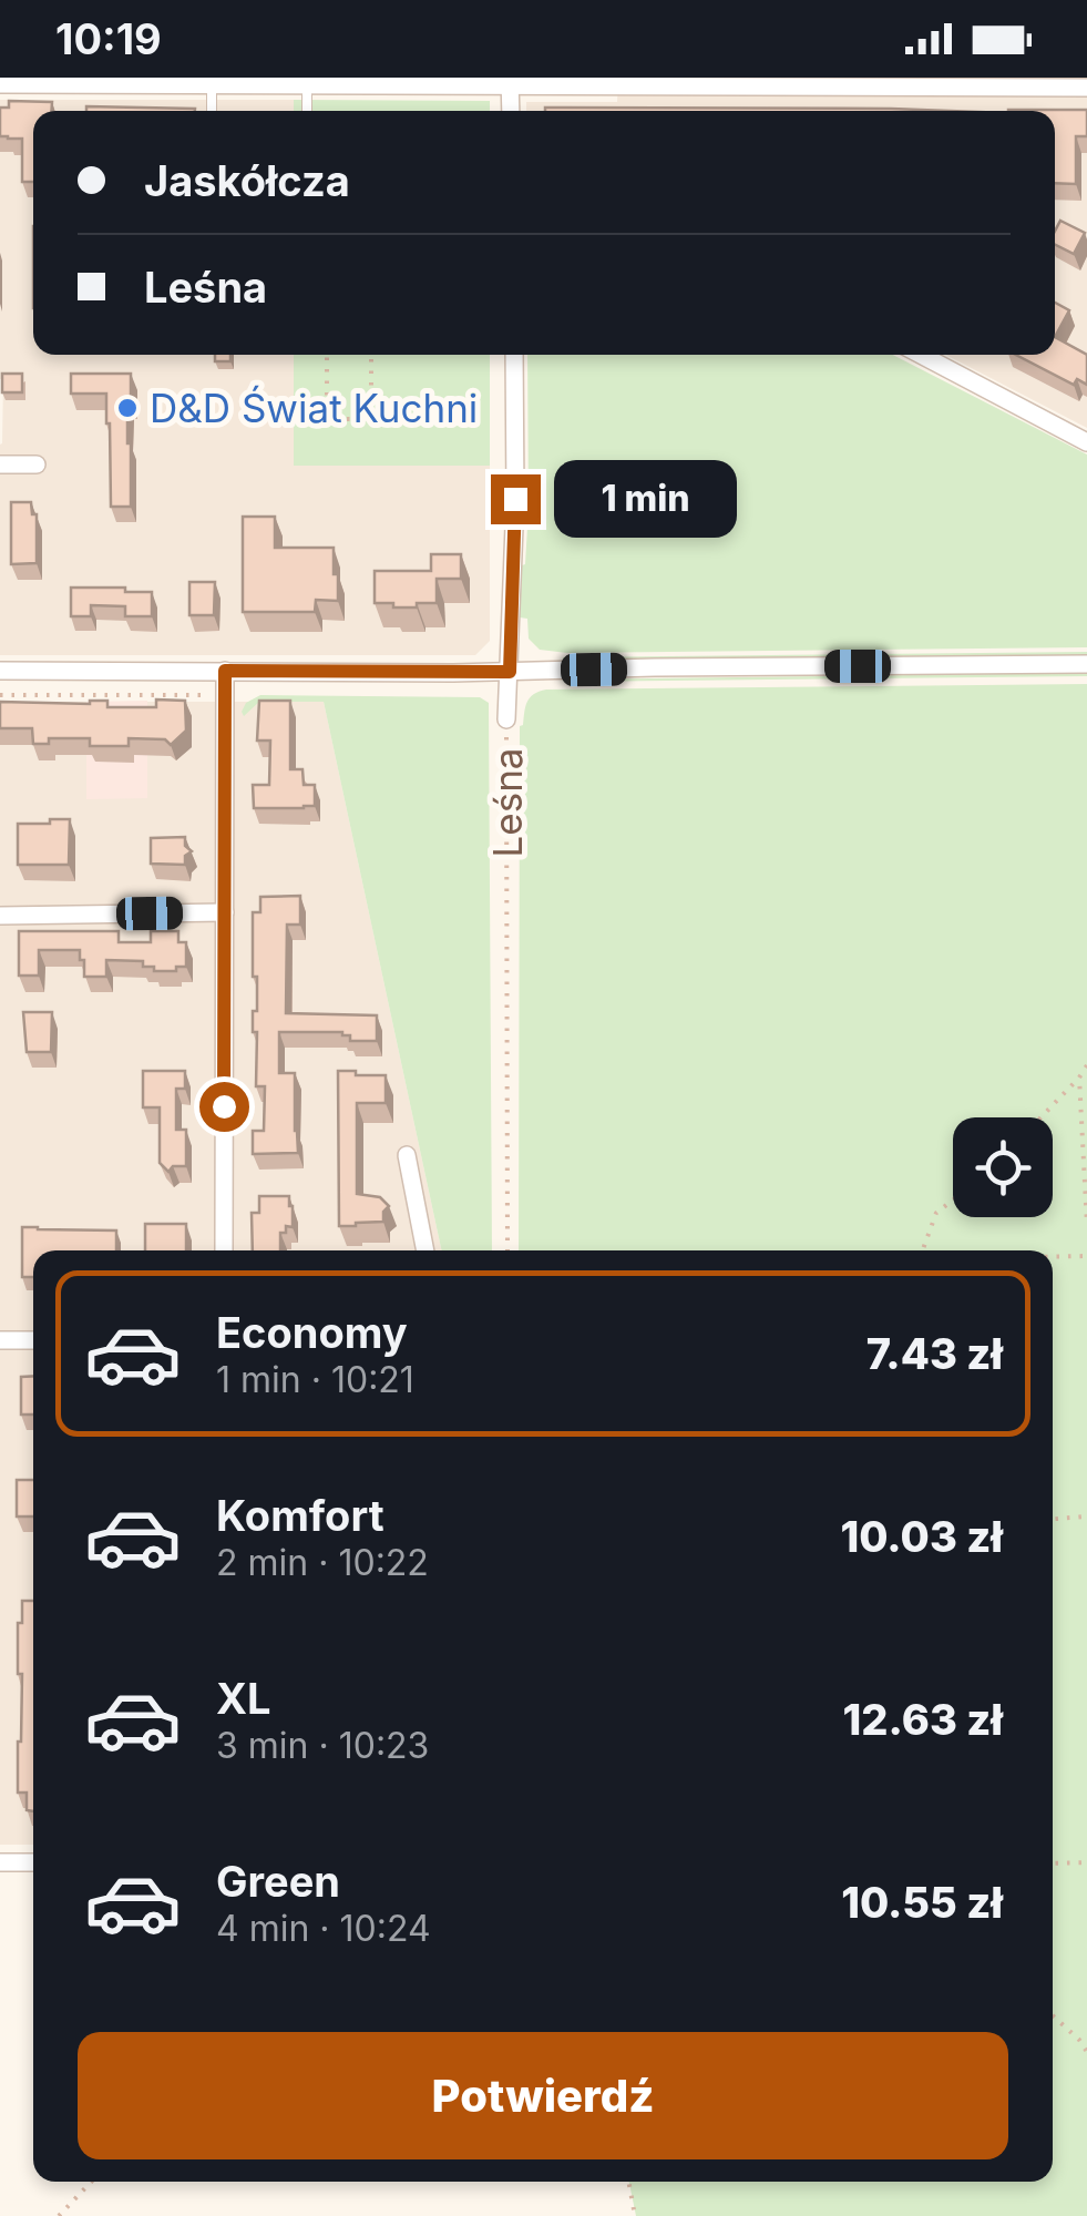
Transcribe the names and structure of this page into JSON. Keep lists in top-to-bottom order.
{
  "streets": {
    "street": ["Leśna"]
  },
  "places": ["D&D Świat Kuchni"],
  "page": {
    "status": "10:19",
    "banner": ["Jaskółcza", "Leśna"],
    "bubble": "1 min",
    "list": [
      {
        "name": "Economy",
        "note": "1 min · 10:21",
        "value": "7.43 zł"
      },
      {
        "name": "Komfort",
        "note": "2 min · 10:22",
        "value": "10.03 zł"
      },
      {
        "name": "XL",
        "note": "3 min · 10:23",
        "value": "12.63 zł"
      },
      {
        "name": "Green",
        "note": "4 min · 10:24",
        "value": "10.55 zł"
      }
    ],
    "buttons": "Potwierdź"
  }
}
